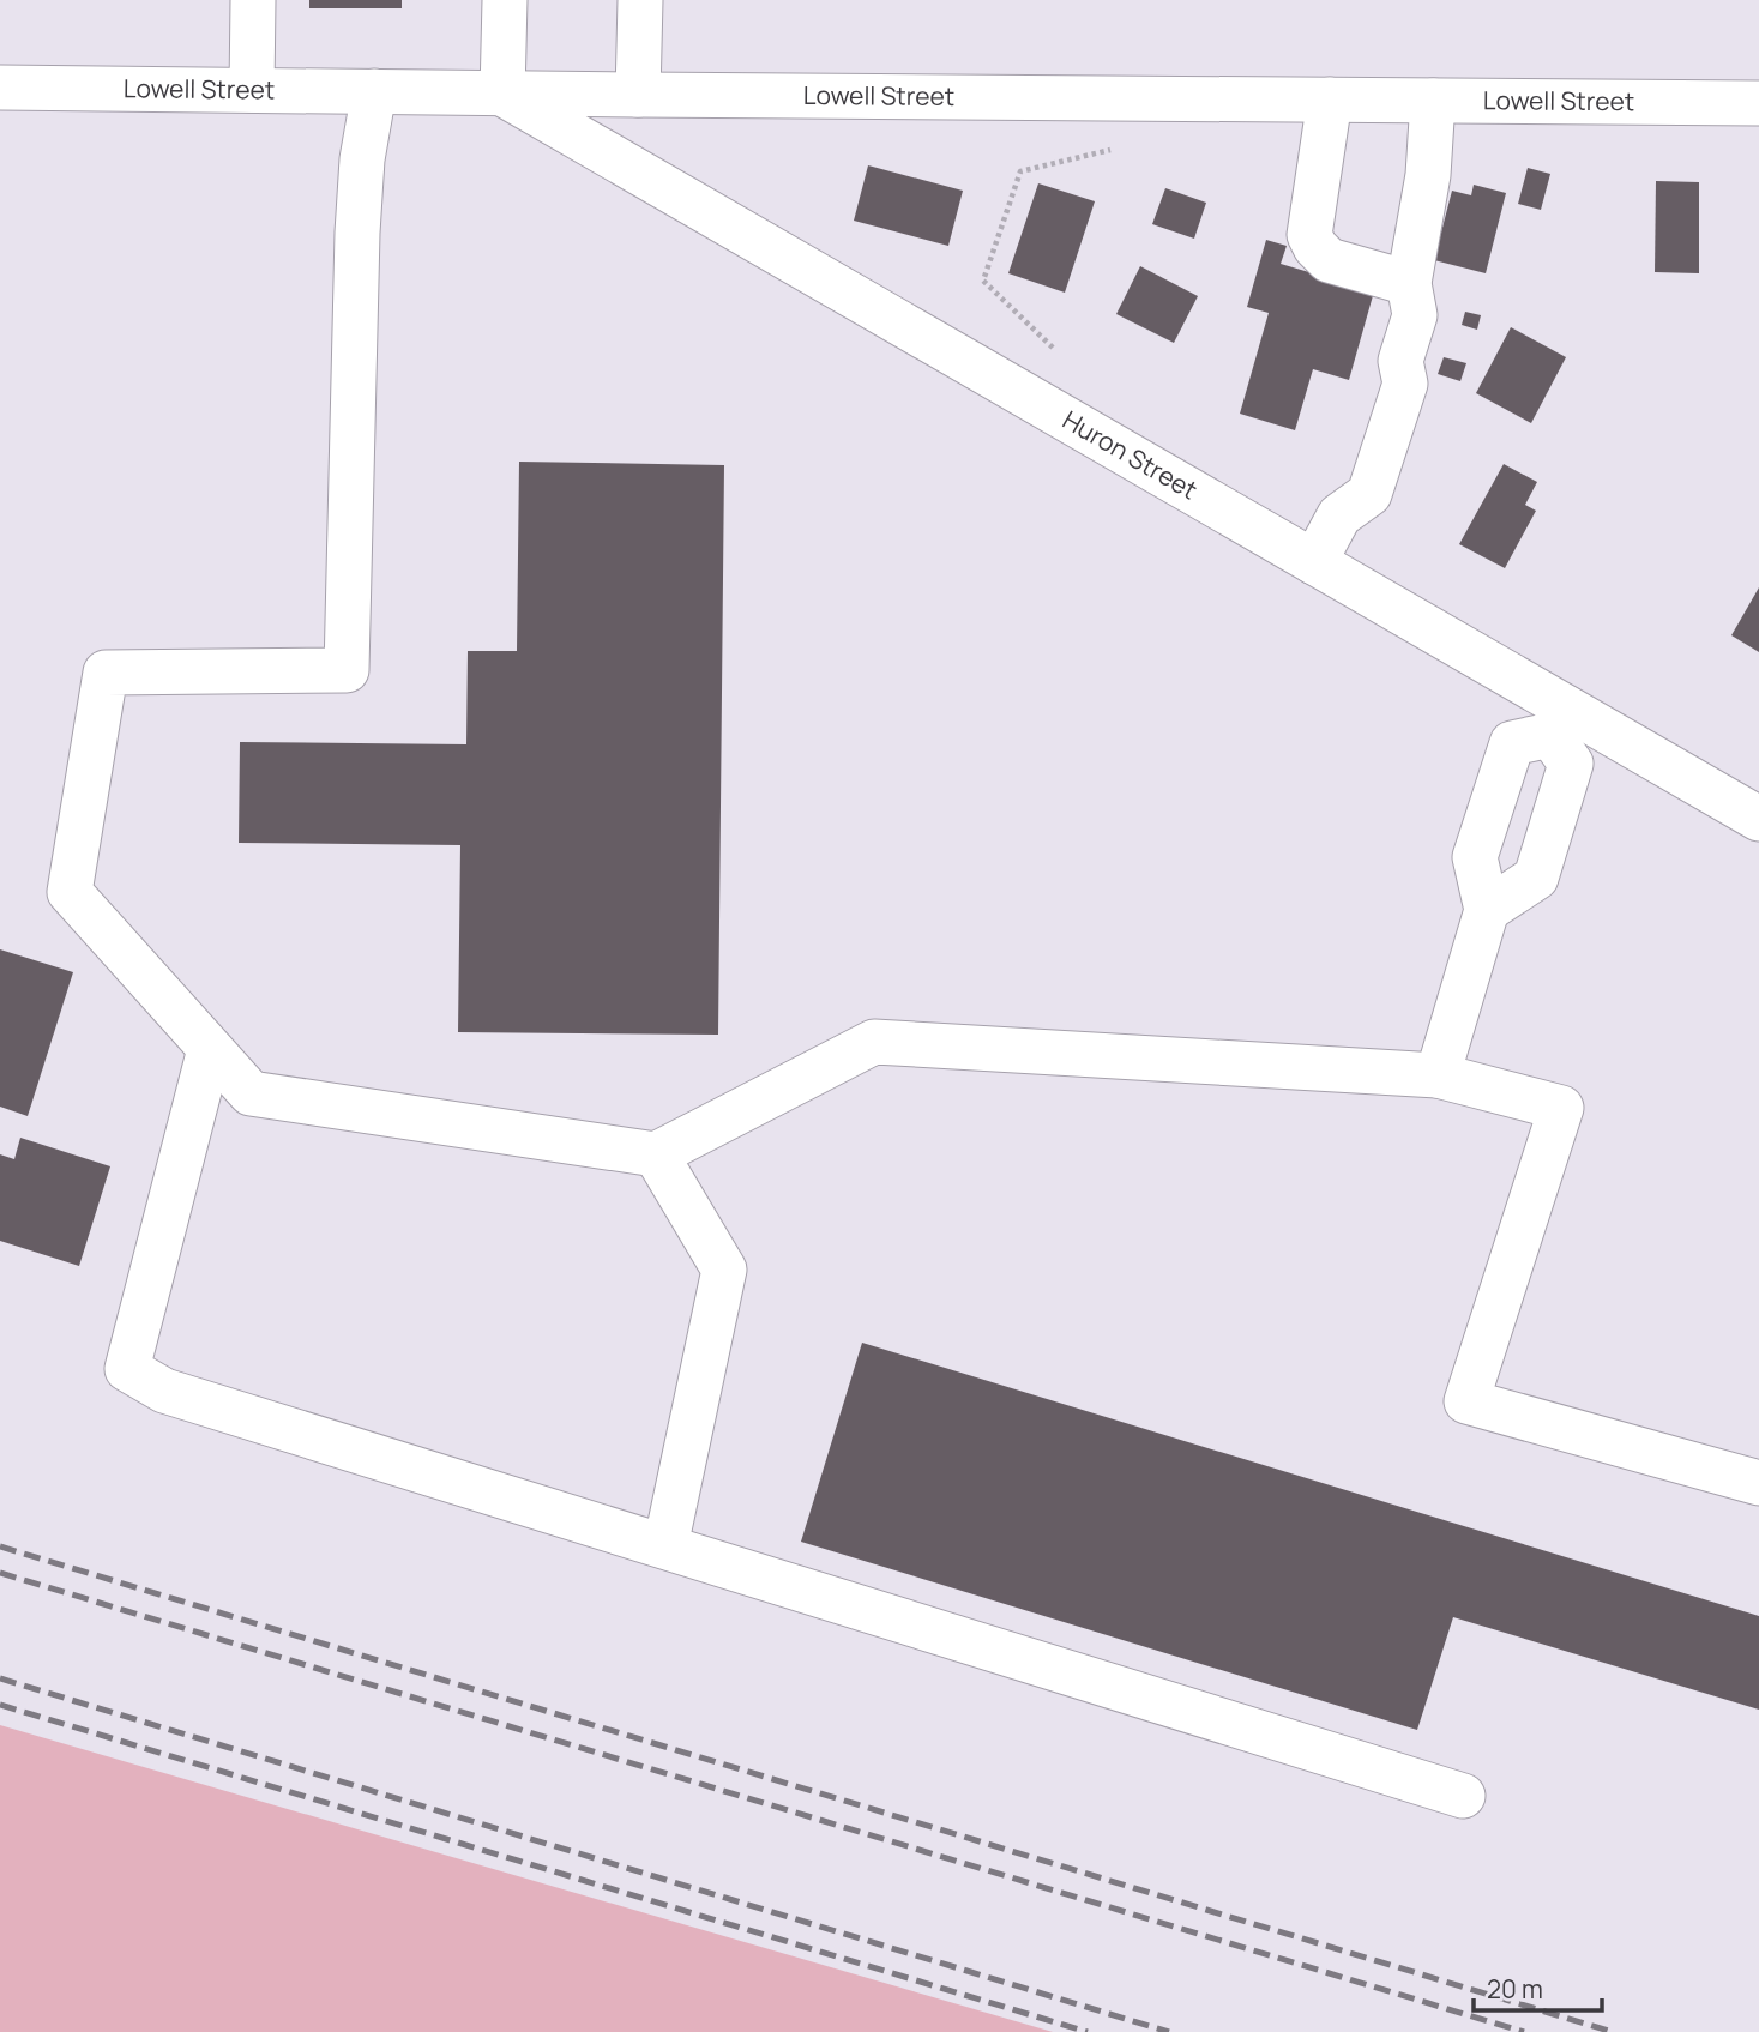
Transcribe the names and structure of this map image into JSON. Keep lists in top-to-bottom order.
{
  "streets": {
    "street": ["Lowell Street", "Huron Street"]
  },
  "crossings": [
    ["Lowell Street", "Huron Street"]
  ],
  "scale_bar": "20 m"
}
